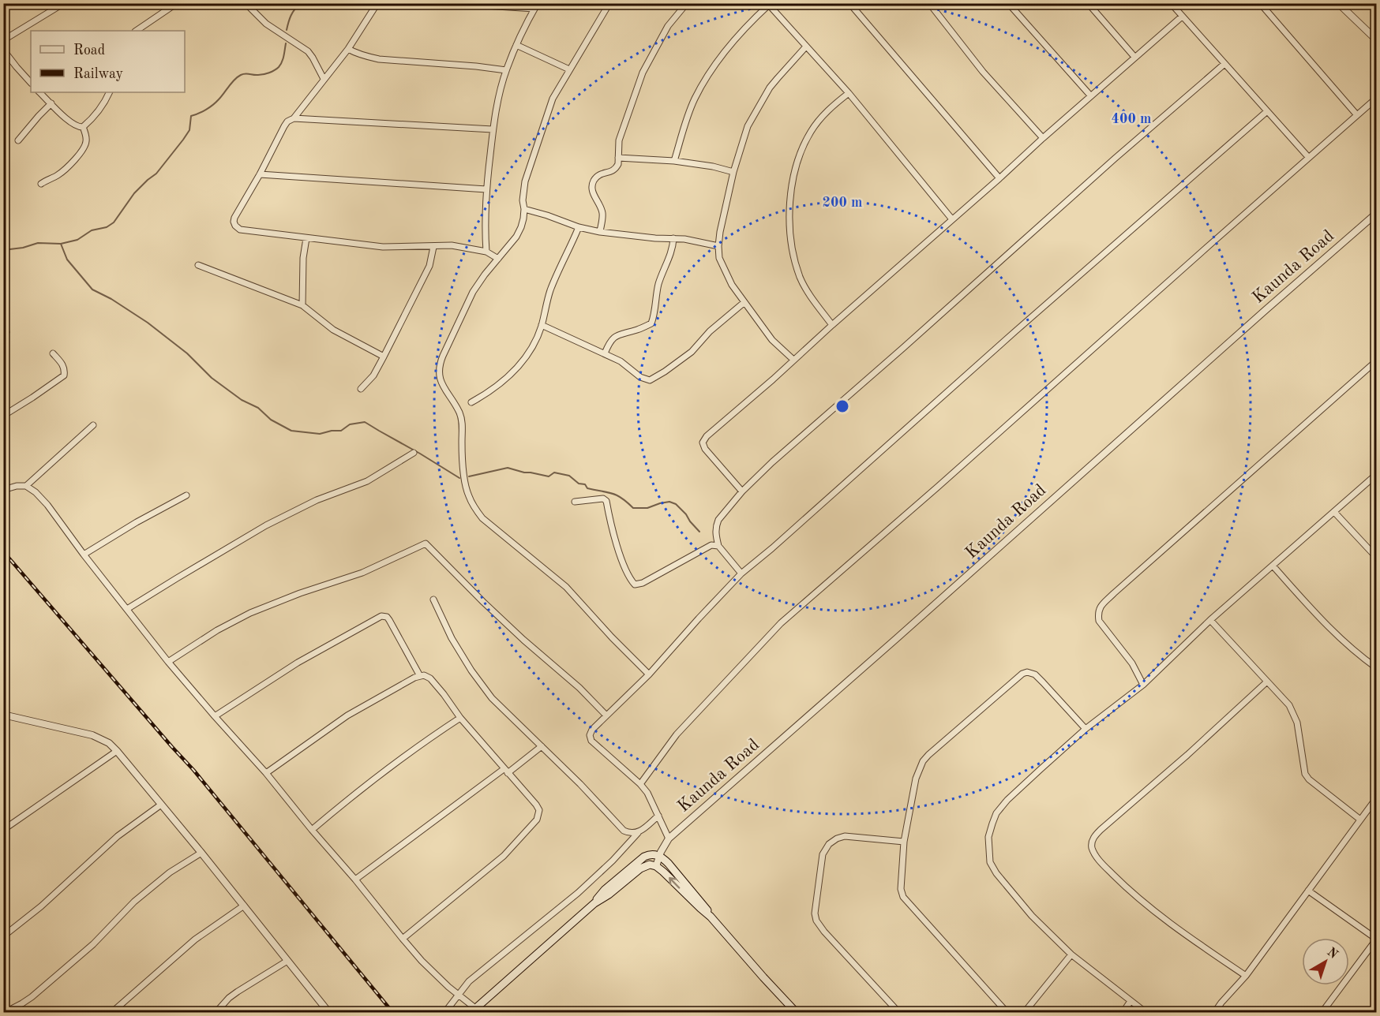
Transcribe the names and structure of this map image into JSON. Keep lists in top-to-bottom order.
{
  "streets": {
    "street": ["Kaunda Road"]
  },
  "legend": ["Road", "Railway"],
  "north": "top right",
  "rings": ["400 m", "200 m"]
}
